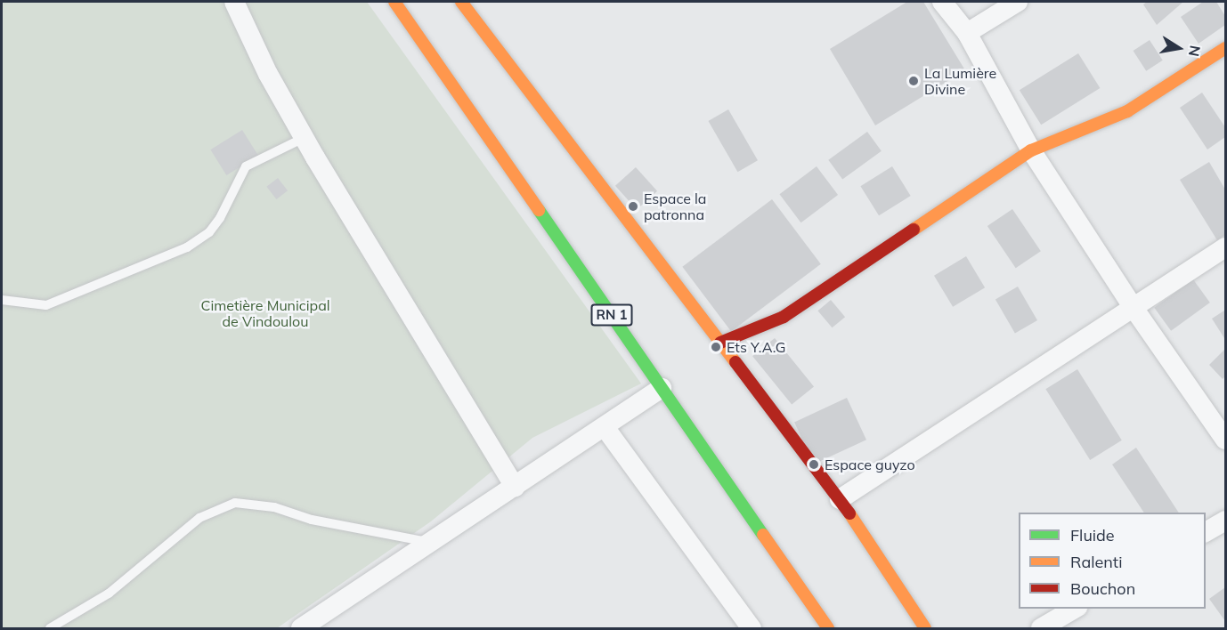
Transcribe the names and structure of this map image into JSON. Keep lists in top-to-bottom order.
{
  "streets": {
    "main road": ["RN 1"]
  },
  "parks": ["Cimetière Municipal de Vindoulou"],
  "places": [
    "La Lumière Divine",
    "Espace la patronna",
    "Ets Y.A.G",
    "Espace guyzo"
  ],
  "legend": ["Fluide", "Ralenti", "Bouchon"],
  "north": "right"
}
